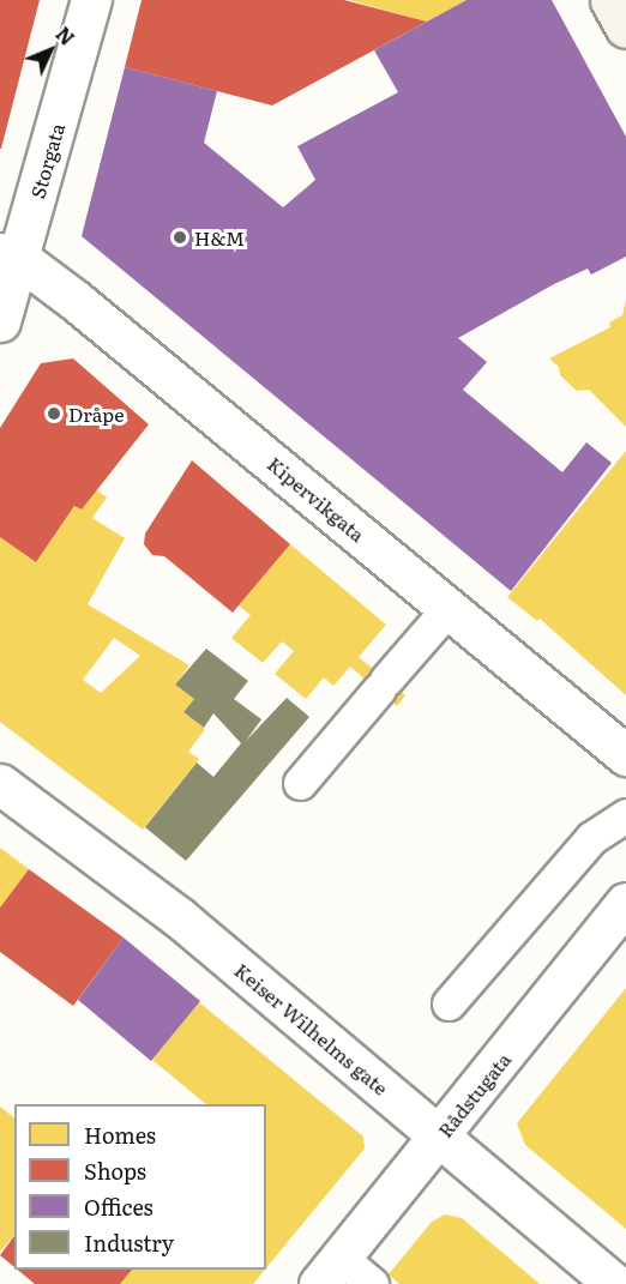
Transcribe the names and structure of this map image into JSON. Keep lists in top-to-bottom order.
{
  "streets": {
    "street": [
      "Storgata",
      "Kipervikgata",
      "Keiser Wilhelms gate",
      "Rådstugata"
    ]
  },
  "crossings": [
    ["Storgata", "Kipervikgata"],
    ["Keiser Wilhelms gate", "Rådstugata"]
  ],
  "places": ["H&M", "Dråpe"],
  "legend": [
    "Homes",
    "Shops",
    "Offices",
    "Industry"
  ],
  "north": "top right"
}
